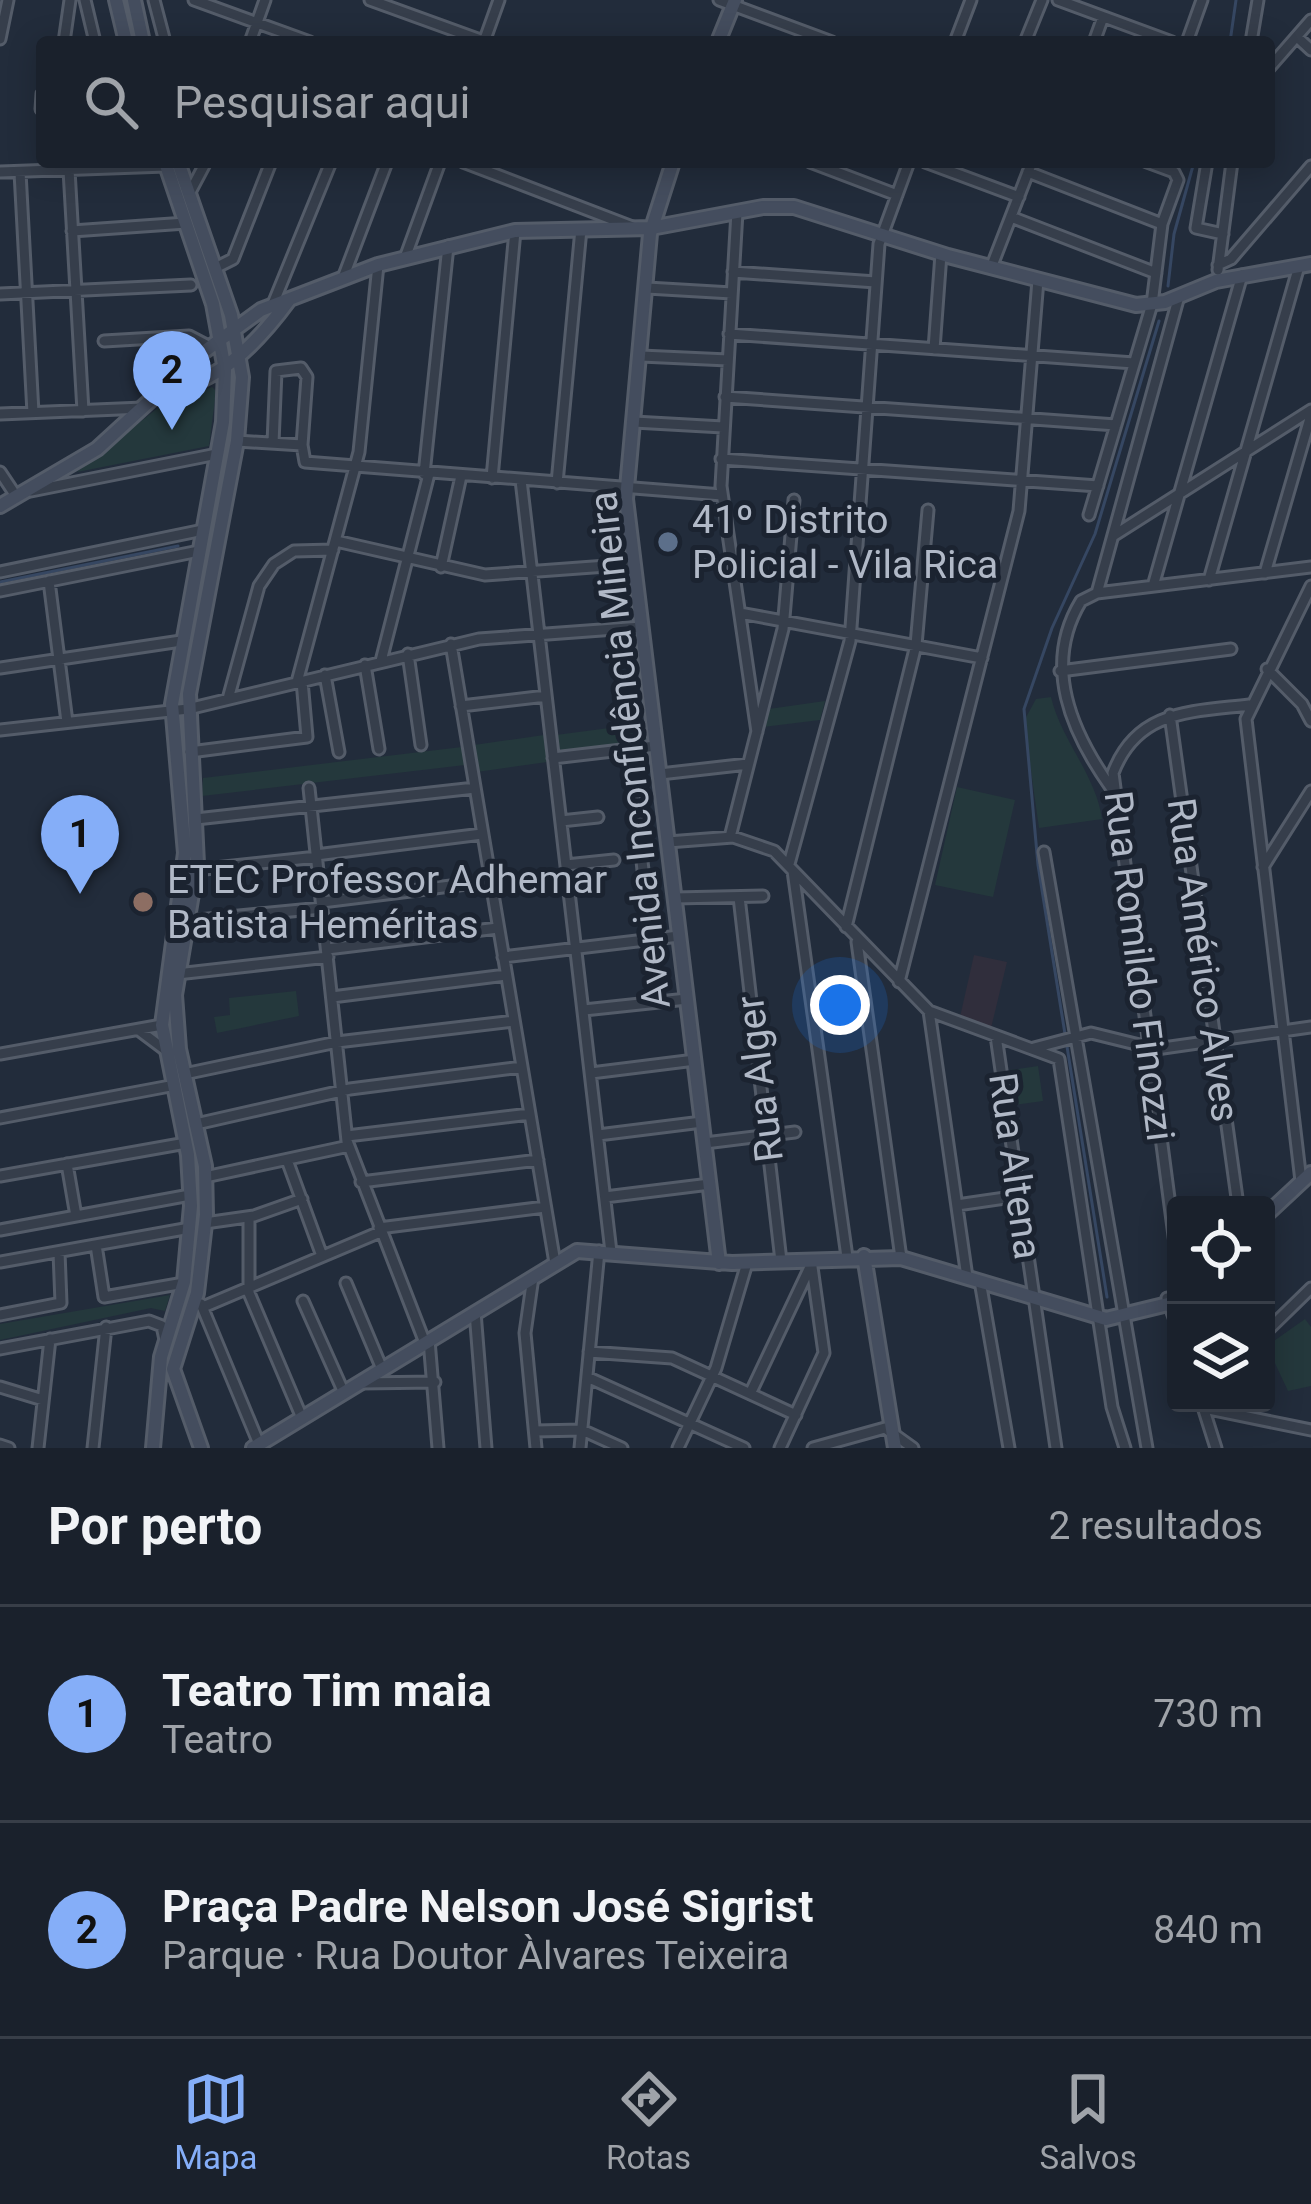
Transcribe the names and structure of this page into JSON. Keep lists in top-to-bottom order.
{
  "streets": {
    "main road": ["Avenida Inconfidência Mineira"],
    "street": [
      "Rua Américo Alves",
      "Rua Romildo Finozzi",
      "Rua Alger",
      "Rua Altena"
    ]
  },
  "crossings": [
    ["Rua Américo Alves", "Rua Romildo Finozzi"]
  ],
  "places": ["41º Distrito Policial - Vila Rica", "ETEC Professor Adhemar Batista Heméritas"],
  "page": {
    "search": "Pesquisar aqui",
    "pins": ["2", "1"],
    "heading": ["Por perto", "2 resultados"],
    "list": [
      {
        "mark": "1",
        "name": "Teatro Tim maia",
        "note": "Teatro",
        "value": "730 m"
      },
      {
        "mark": "2",
        "name": "Praça Padre Nelson José Sigrist",
        "note": "Parque · Rua Doutor Àlvares Teixeira",
        "value": "840 m"
      }
    ],
    "nav": ["Mapa", "Rotas", "Salvos"]
  }
}
